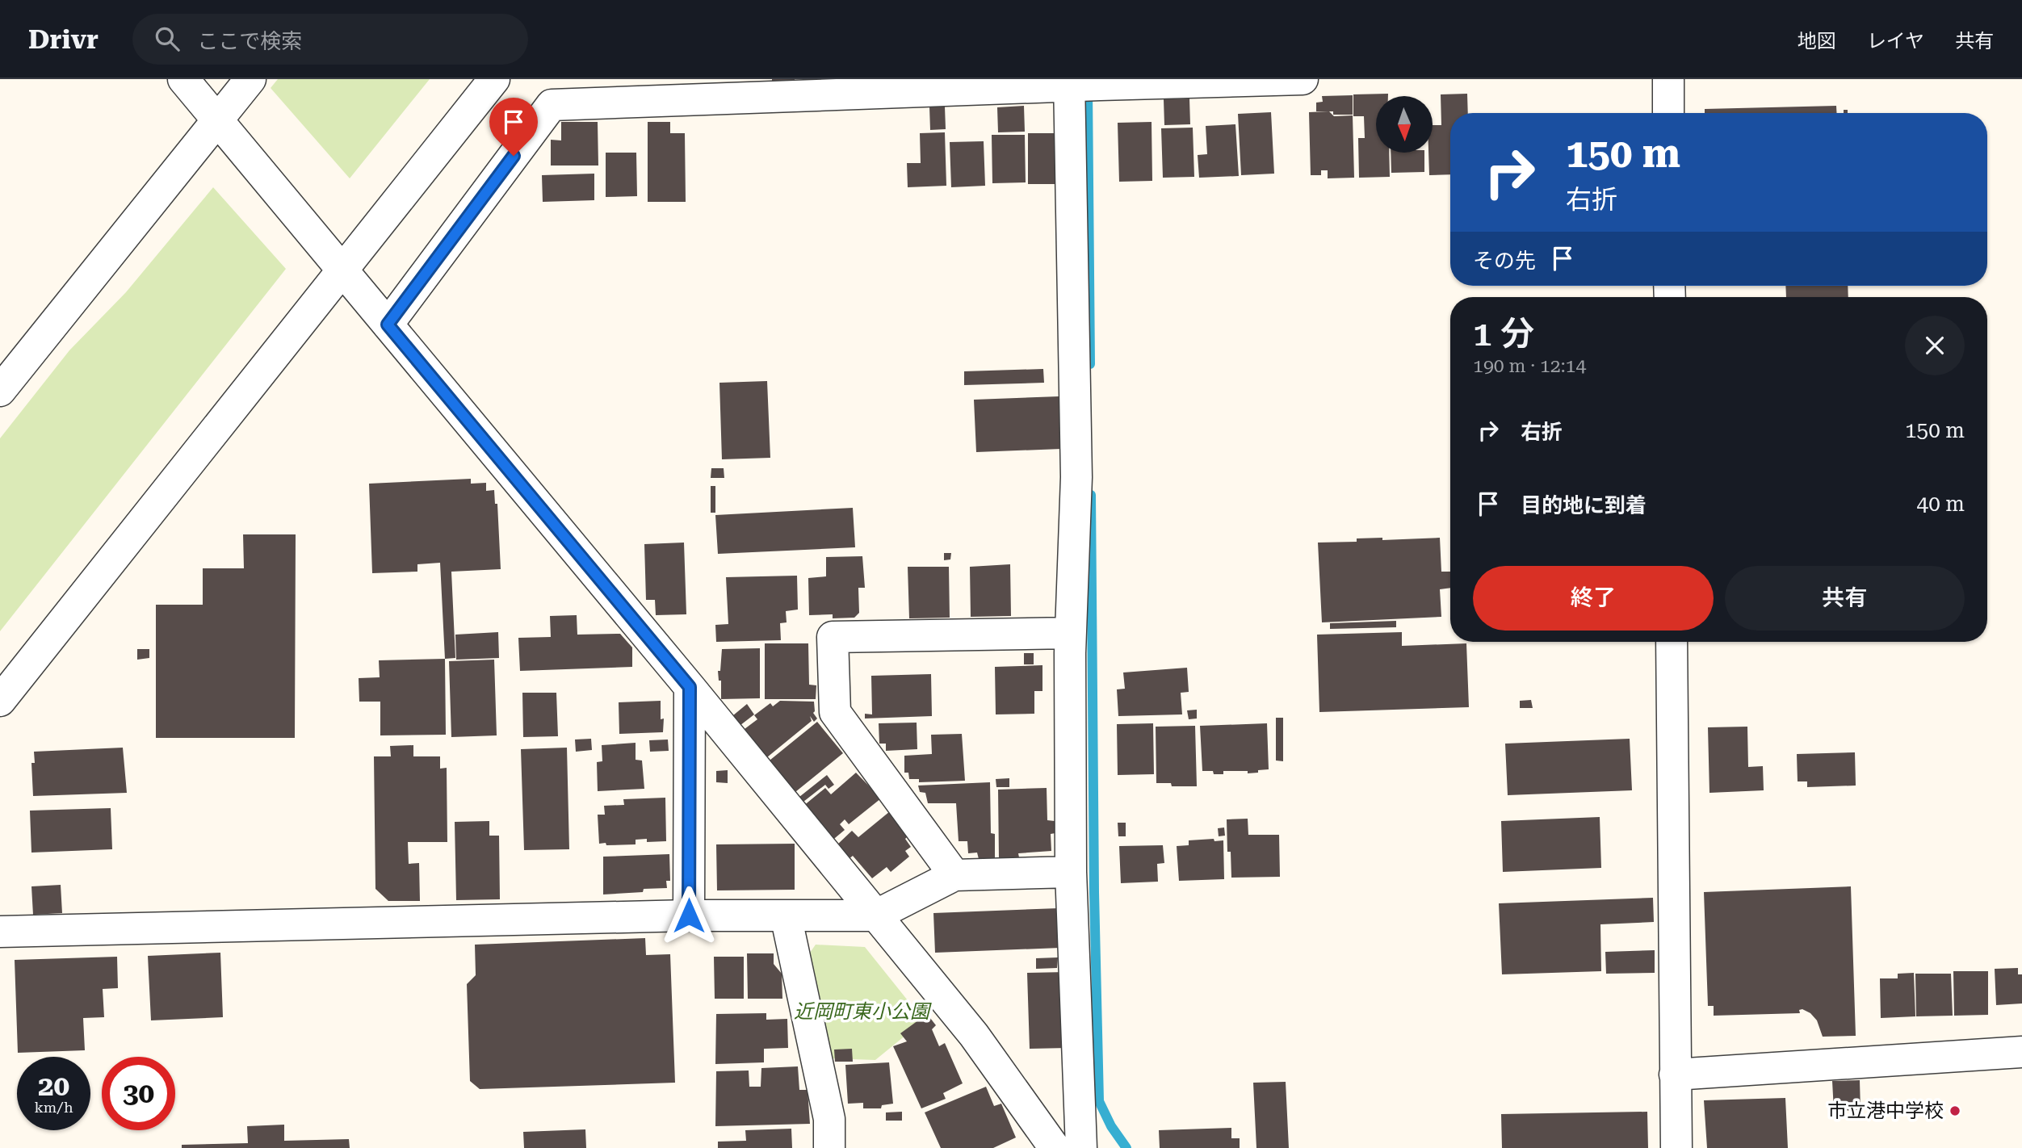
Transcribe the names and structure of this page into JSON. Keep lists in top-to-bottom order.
{
  "parks": ["近岡町東小公園"],
  "places": ["市立港中学校"],
  "north": "bottom",
  "page": {
    "header": "Drivr",
    "search": "ここで検索",
    "nav": ["地図", "レイヤ", "共有"],
    "turn": ["150 m", "右折"],
    "then": "その先",
    "heading": ["1 分", "190 m · 12:14"],
    "list": [
      {
        "name": "右折",
        "value": "150 m"
      },
      {
        "name": "目的地に到着",
        "value": "40 m"
      }
    ],
    "buttons": ["終了", "共有"],
    "speed": "20 km/h",
    "limit": "30"
  }
}
